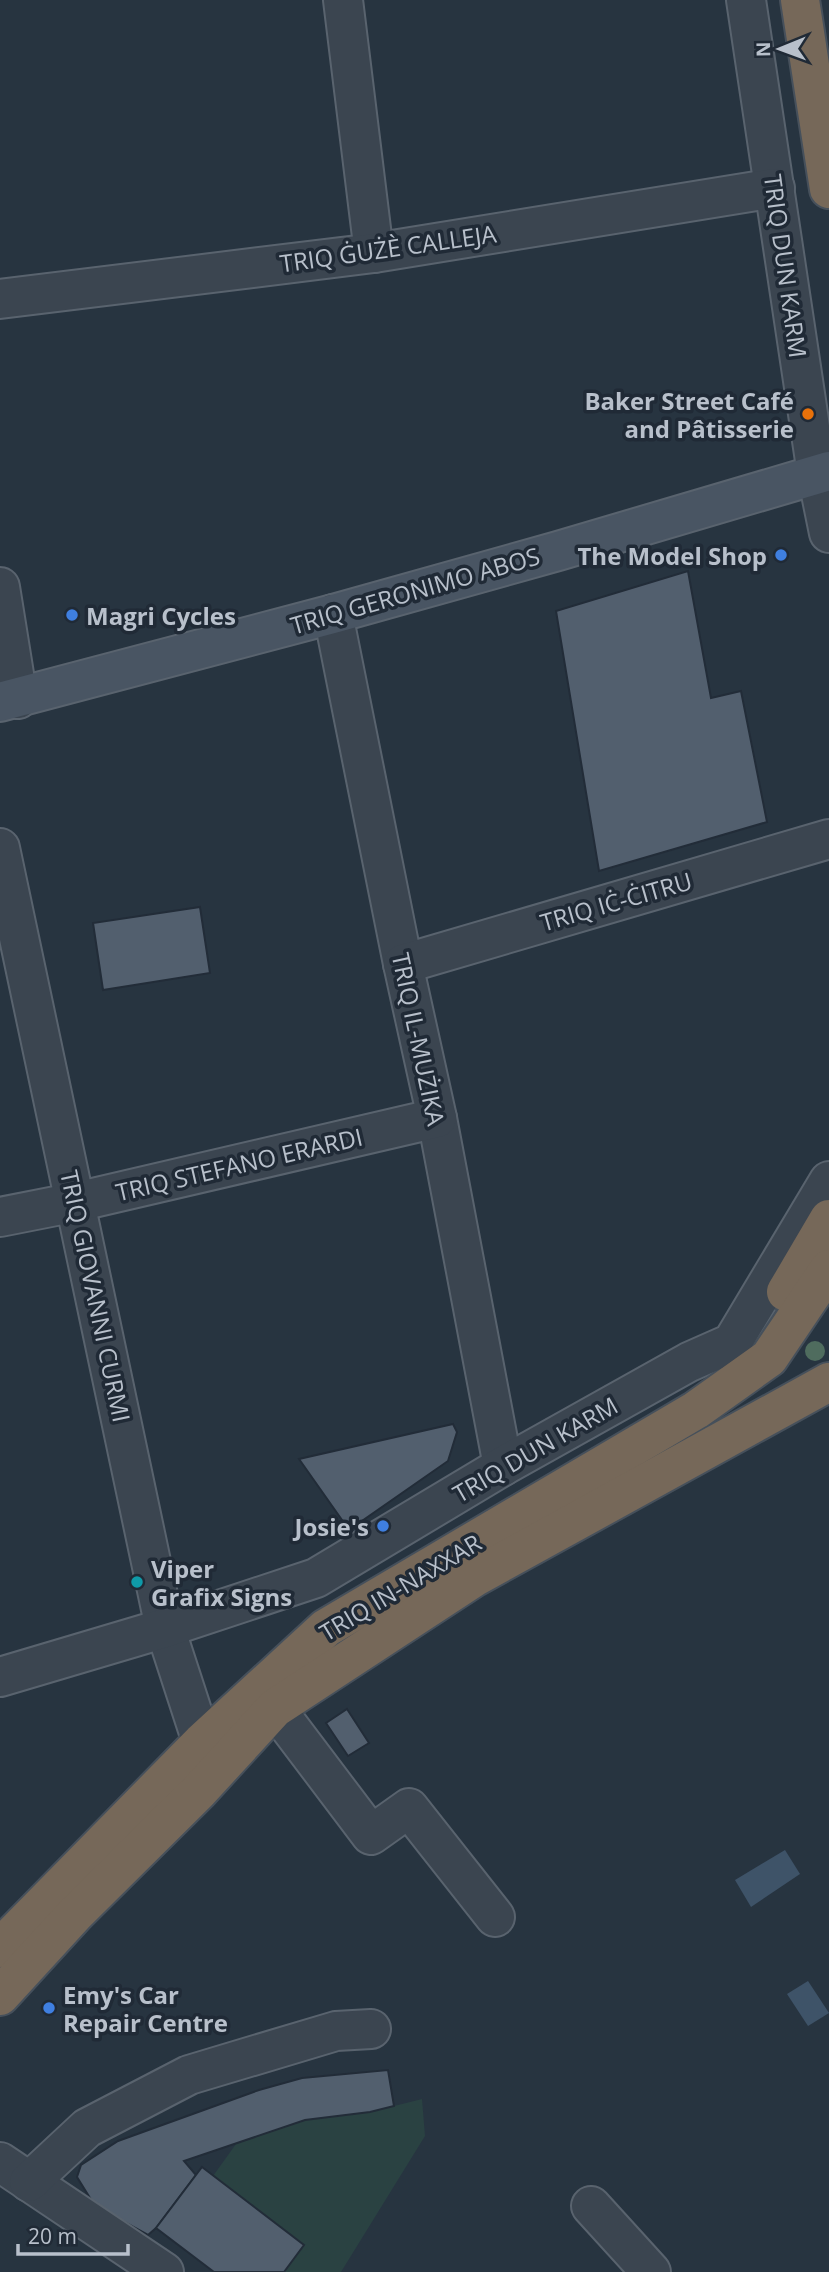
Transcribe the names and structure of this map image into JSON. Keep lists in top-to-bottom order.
{
  "streets": {
    "highway": ["TRIQ IN-NAXXAR"],
    "street": [
      "TRIQ ĠUŻÈ CALLEJA",
      "TRIQ DUN KARM",
      "TRIQ GERONIMO ABOS",
      "TRIQ IĊ-ĊITRU",
      "TRIQ IL-MUŻIKA",
      "TRIQ STEFANO ERARDI",
      "TRIQ GIOVANNI CURMI"
    ]
  },
  "crossings": [
    ["TRIQ ĠUŻÈ CALLEJA", "TRIQ DUN KARM"],
    ["TRIQ DUN KARM", "TRIQ GERONIMO ABOS"],
    ["TRIQ DUN KARM", "TRIQ IL-MUŻIKA"],
    ["TRIQ DUN KARM", "TRIQ GIOVANNI CURMI"],
    ["TRIQ GERONIMO ABOS", "TRIQ IL-MUŻIKA"],
    ["TRIQ IĊ-ĊITRU", "TRIQ IL-MUŻIKA"],
    ["TRIQ IL-MUŻIKA", "TRIQ STEFANO ERARDI"],
    ["TRIQ STEFANO ERARDI", "TRIQ GIOVANNI CURMI"],
    ["TRIQ GIOVANNI CURMI", "TRIQ IN-NAXXAR"]
  ],
  "places": [
    "Baker Street Café and Pâtisserie",
    "The Model Shop",
    "Magri Cycles",
    "Josie's",
    "Viper Grafix Signs",
    "Emy's Car Repair Centre"
  ],
  "scale_bar": "20 m",
  "north": "left"
}
